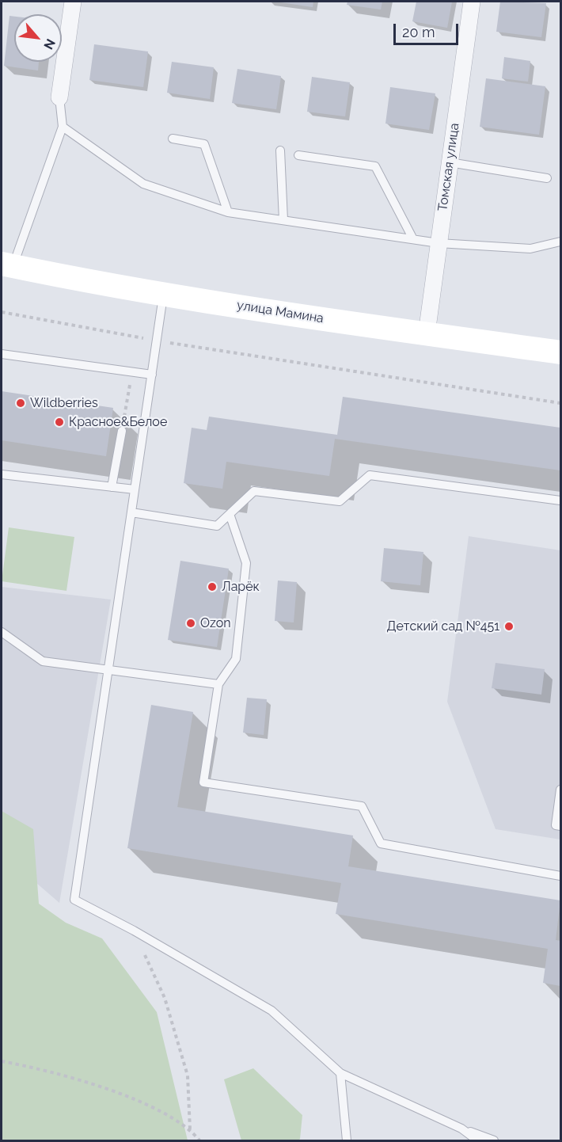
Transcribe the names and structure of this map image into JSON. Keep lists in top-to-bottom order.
{
  "streets": {
    "main road": ["улица Мамина"],
    "street": ["Томская улица"]
  },
  "crossings": [
    ["Томская улица", "улица Мамина"]
  ],
  "places": [
    "Wildberries",
    "Красное&Белое",
    "Ларёк",
    "Ozon",
    "Детский сад №451"
  ],
  "scale_bar": "20 m",
  "north": "bottom right"
}
